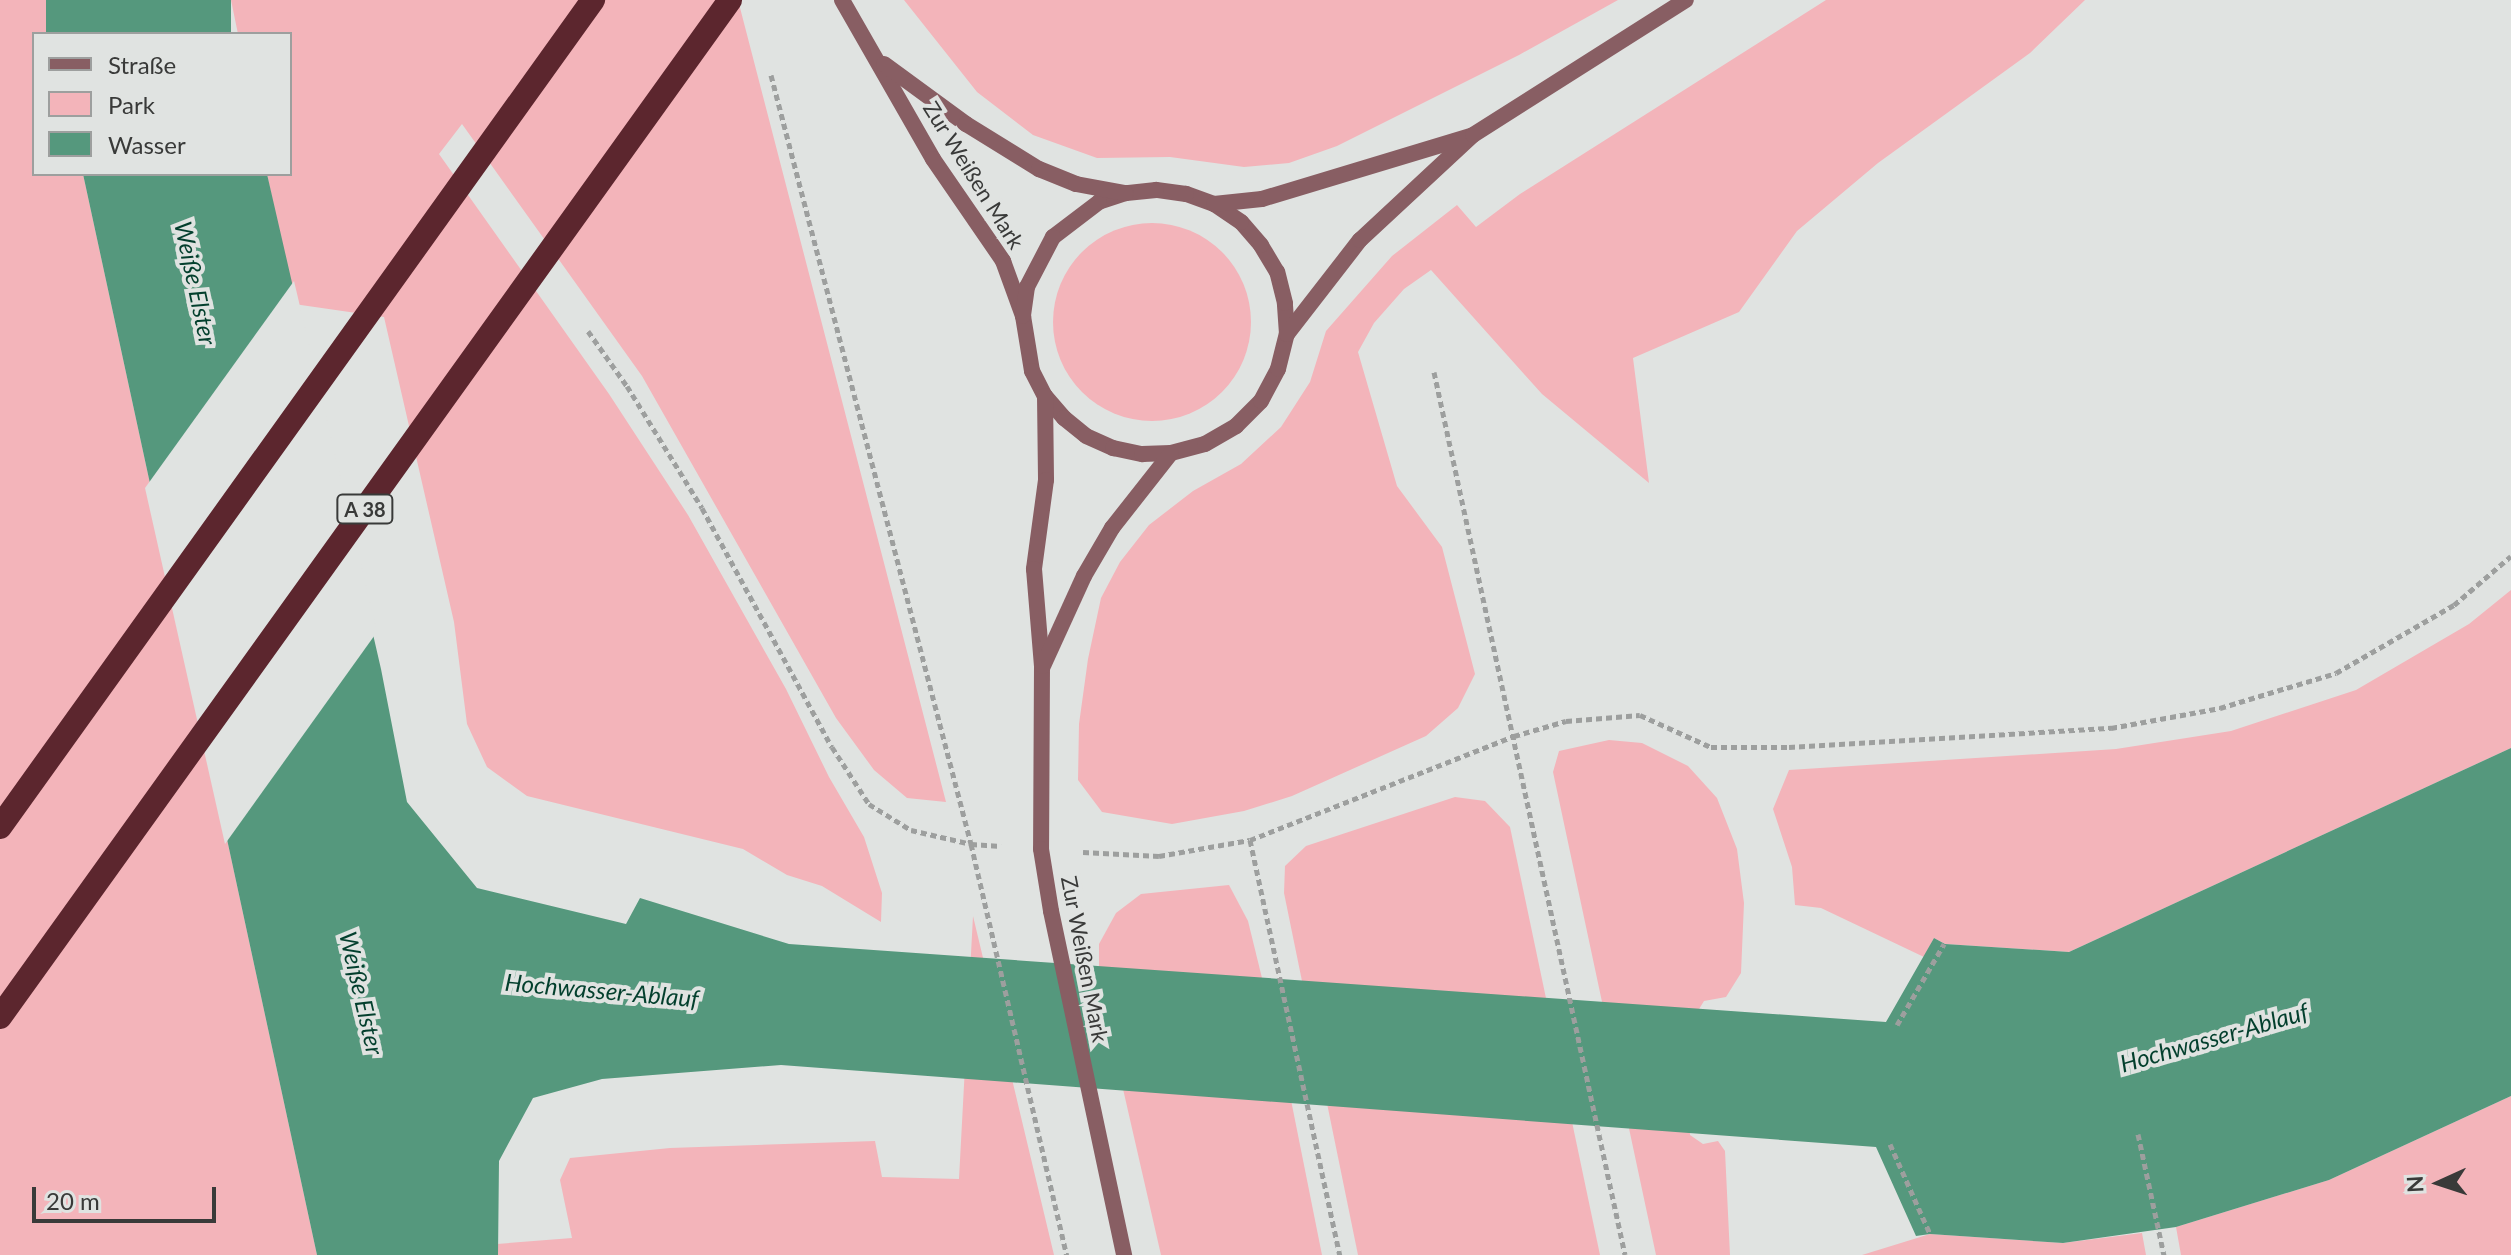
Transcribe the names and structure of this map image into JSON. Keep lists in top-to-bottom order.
{
  "streets": {
    "highway": ["A 38"],
    "main road": ["Zur Weißen Mark"]
  },
  "water": ["Weiße Elster", "Hochwasser-Ablauf"],
  "legend": ["Straße", "Park", "Wasser"],
  "scale_bar": "20 m",
  "north": "left"
}
